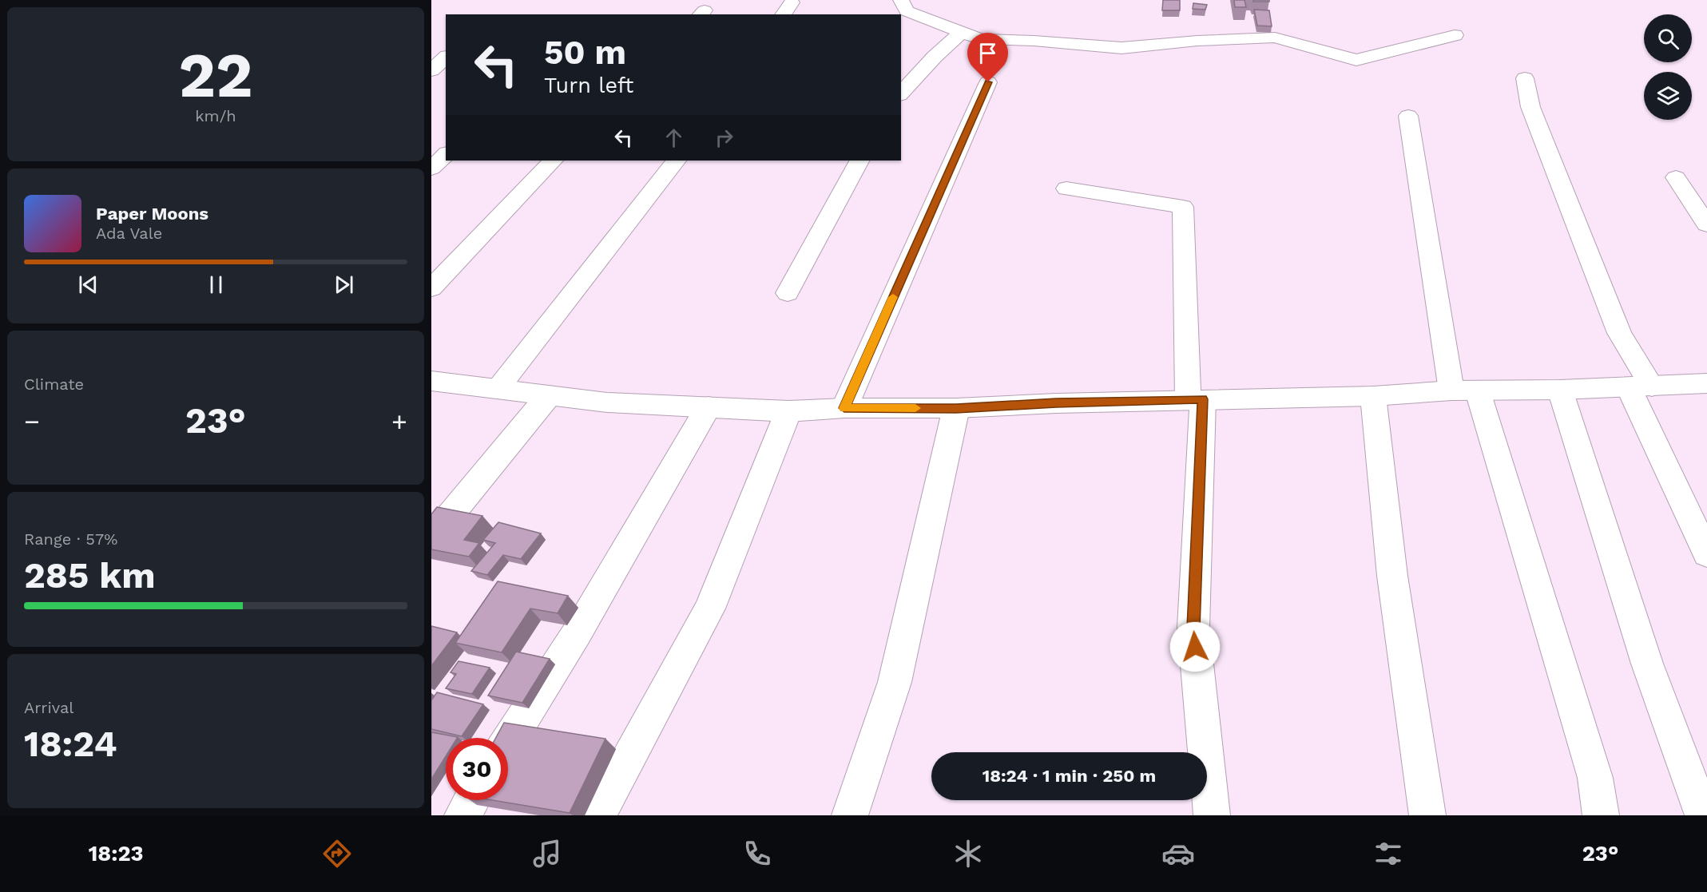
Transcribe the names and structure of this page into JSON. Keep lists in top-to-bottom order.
{
  "page": {
    "tile": [
      ["22", "km/h"],
      "Climate",
      ["Range · 57%", "285 km"],
      ["Arrival", "18:24"]
    ],
    "turn": ["50 m", "Turn left"],
    "song": ["Paper Moons", "Ada Vale"],
    "heat": ["−", "23°", "+"],
    "limit": "30",
    "trip": "18:24 · 1 min · 250 m",
    "tabs": ["18:23", "23°"]
  }
}
